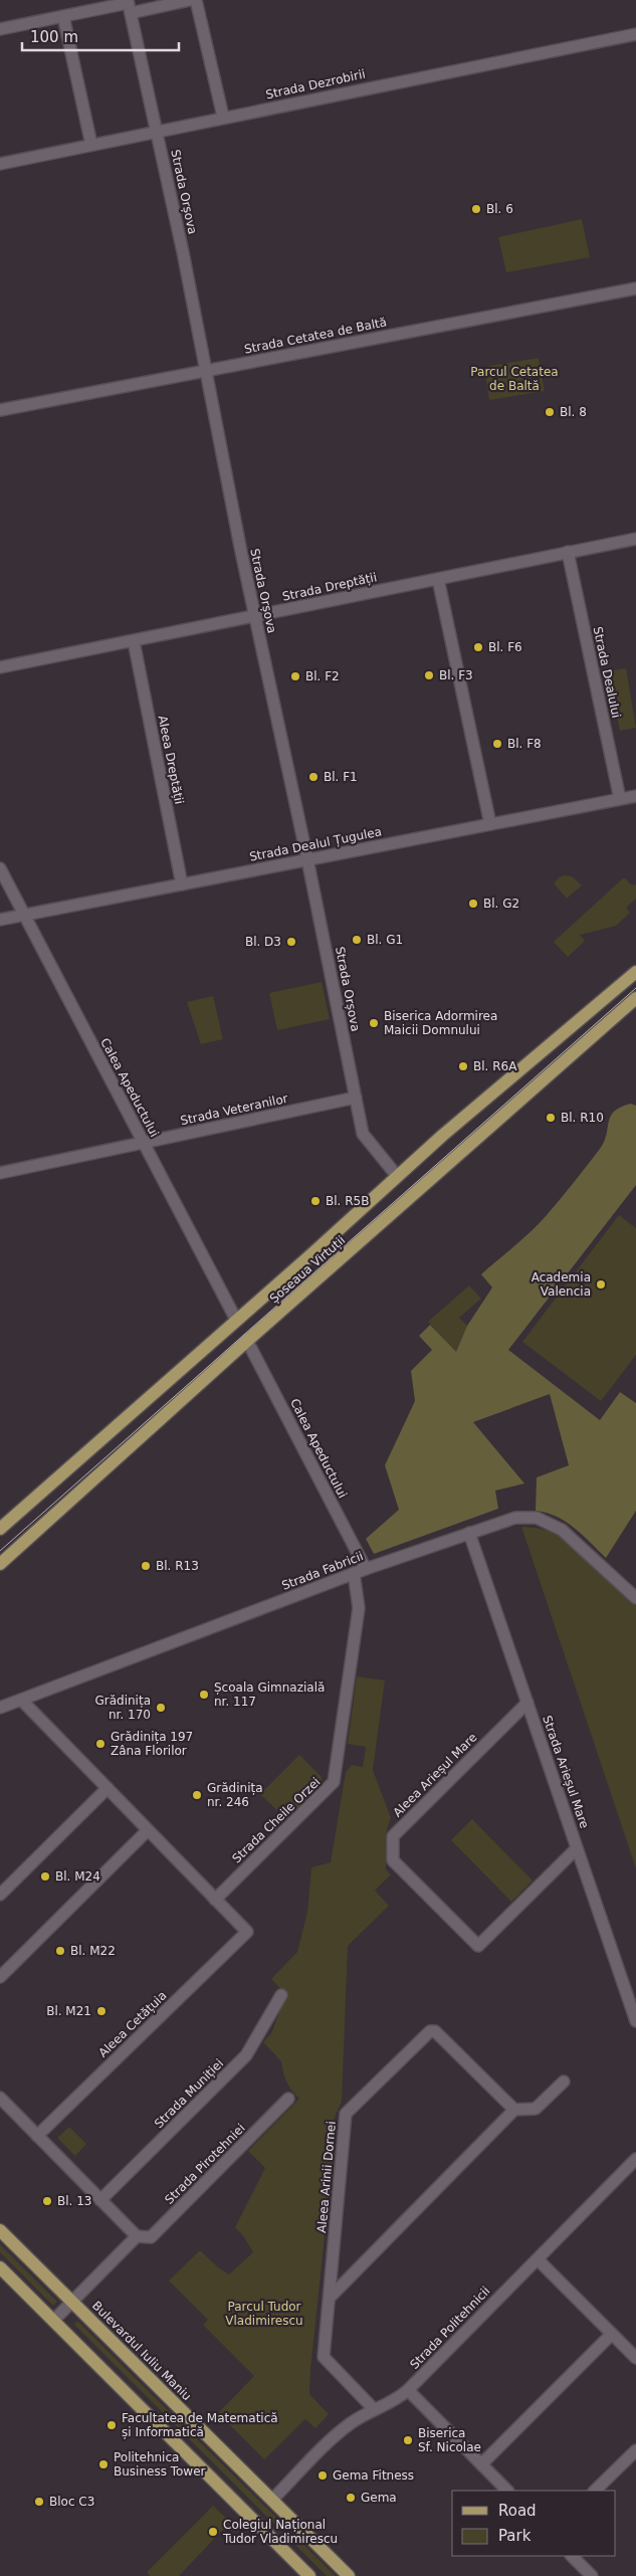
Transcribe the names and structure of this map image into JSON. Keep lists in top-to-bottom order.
{
  "streets": {
    "main road": ["Șoseaua Virtuții", "Bulevardul Iuliu Maniu"],
    "street": [
      "Strada Dezrobirii",
      "Strada Orșova",
      "Strada Cetatea de Baltă",
      "Strada Dreptății",
      "Strada Dealului",
      "Aleea Dreptății",
      "Strada Dealul Țugulea",
      "Calea Apeductului",
      "Strada Veteranilor",
      "Strada Fabricii",
      "Strada Arieșul Mare",
      "Aleea Arieșul Mare",
      "Strada Cheile Orzei",
      "Aleea Cetățuia",
      "Strada Muniției",
      "Strada Pirotehniei",
      "Aleea Arinii Dornei",
      "Strada Politehnicii"
    ]
  },
  "crossings": [
    ["Strada Dezrobirii", "Strada Orșova"],
    ["Strada Orșova", "Strada Cetatea de Baltă"],
    ["Strada Orșova", "Strada Dreptății"],
    ["Strada Orșova", "Strada Dealul Țugulea"],
    ["Strada Orșova", "Strada Veteranilor"],
    ["Strada Orșova", "Șoseaua Virtuții"],
    ["Strada Dreptății", "Strada Dealului"],
    ["Strada Dreptății", "Aleea Dreptății"],
    ["Strada Dealului", "Strada Dealul Țugulea"],
    ["Aleea Dreptății", "Strada Dealul Țugulea"],
    ["Strada Dealul Țugulea", "Calea Apeductului"],
    ["Calea Apeductului", "Strada Veteranilor"],
    ["Calea Apeductului", "Șoseaua Virtuții"],
    ["Calea Apeductului", "Strada Fabricii"],
    ["Strada Fabricii", "Strada Arieșul Mare"],
    ["Strada Fabricii", "Strada Cheile Orzei"],
    ["Strada Arieșul Mare", "Aleea Arieșul Mare"],
    ["Strada Cheile Orzei", "Aleea Cetățuia"],
    ["Aleea Arinii Dornei", "Strada Politehnicii"],
    ["Strada Politehnicii", "Bulevardul Iuliu Maniu"]
  ],
  "parks": ["Parcul Cetatea de Baltă", "Parcul Tudor Vladimirescu"],
  "places": [
    "Bl. 6",
    "Bl. 8",
    "Bl. F6",
    "Bl. F3",
    "Bl. F2",
    "Bl. F8",
    "Bl. F1",
    "Bl. G2",
    "Bl. G1",
    "Bl. D3",
    "Biserica Adormirea Maicii Domnului",
    "Bl. R6A",
    "Bl. R10",
    "Bl. R5B",
    "Academia Valencia",
    "Bl. R13",
    "Școala Gimnazială nr. 117",
    "Grădinița nr. 170",
    "Grădinița 197 Zâna Florilor",
    "Grădinița nr. 246",
    "Bl. M24",
    "Bl. M22",
    "Bl. M21",
    "Bl. 13",
    "Facultatea de Matematică și Informatică",
    "Biserica Sf. Nicolae",
    "Politehnica Business Tower",
    "Gema Fitness",
    "Gema",
    "Bloc C3",
    "Colegiul Național Tudor Vladimirescu"
  ],
  "legend": ["Road", "Park"],
  "scale_bar": "100 m"
}
